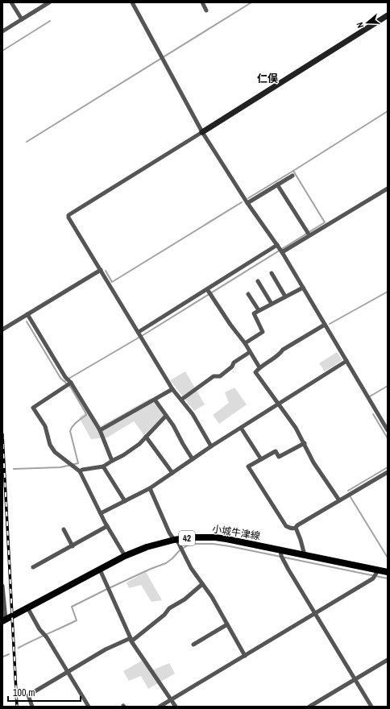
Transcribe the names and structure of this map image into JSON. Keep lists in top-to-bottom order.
{
  "streets": {
    "main road": ["小城牛津線", "42"]
  },
  "districts": ["仁俣"],
  "scale_bar": "100 m",
  "north": "left"
}
